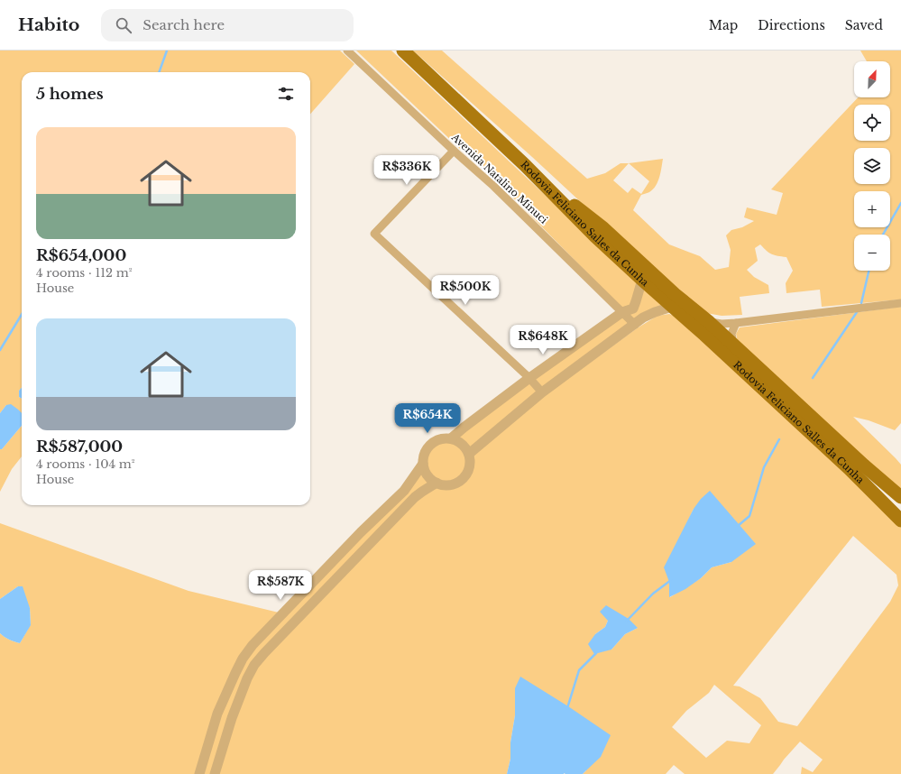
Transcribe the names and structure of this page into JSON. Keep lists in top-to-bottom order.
{
  "streets": {
    "main road": ["Rodovia Feliciano Salles da Cunha"],
    "street": ["Avenida Natalino Minuci"]
  },
  "north": "top right",
  "page": {
    "header": "Habito",
    "search": "Search here",
    "nav": ["Map", "Directions", "Saved"],
    "map_buttons": ["+", "−"],
    "heading": "5 homes",
    "list": [
      {
        "name": "R$654,000",
        "note": "4 rooms · 112 m² · House"
      },
      {
        "name": "R$587,000",
        "note": "4 rooms · 104 m² · House"
      }
    ],
    "price": [
      "R$336K",
      "R$500K",
      "R$648K",
      "R$654K",
      "R$587K"
    ]
  }
}
